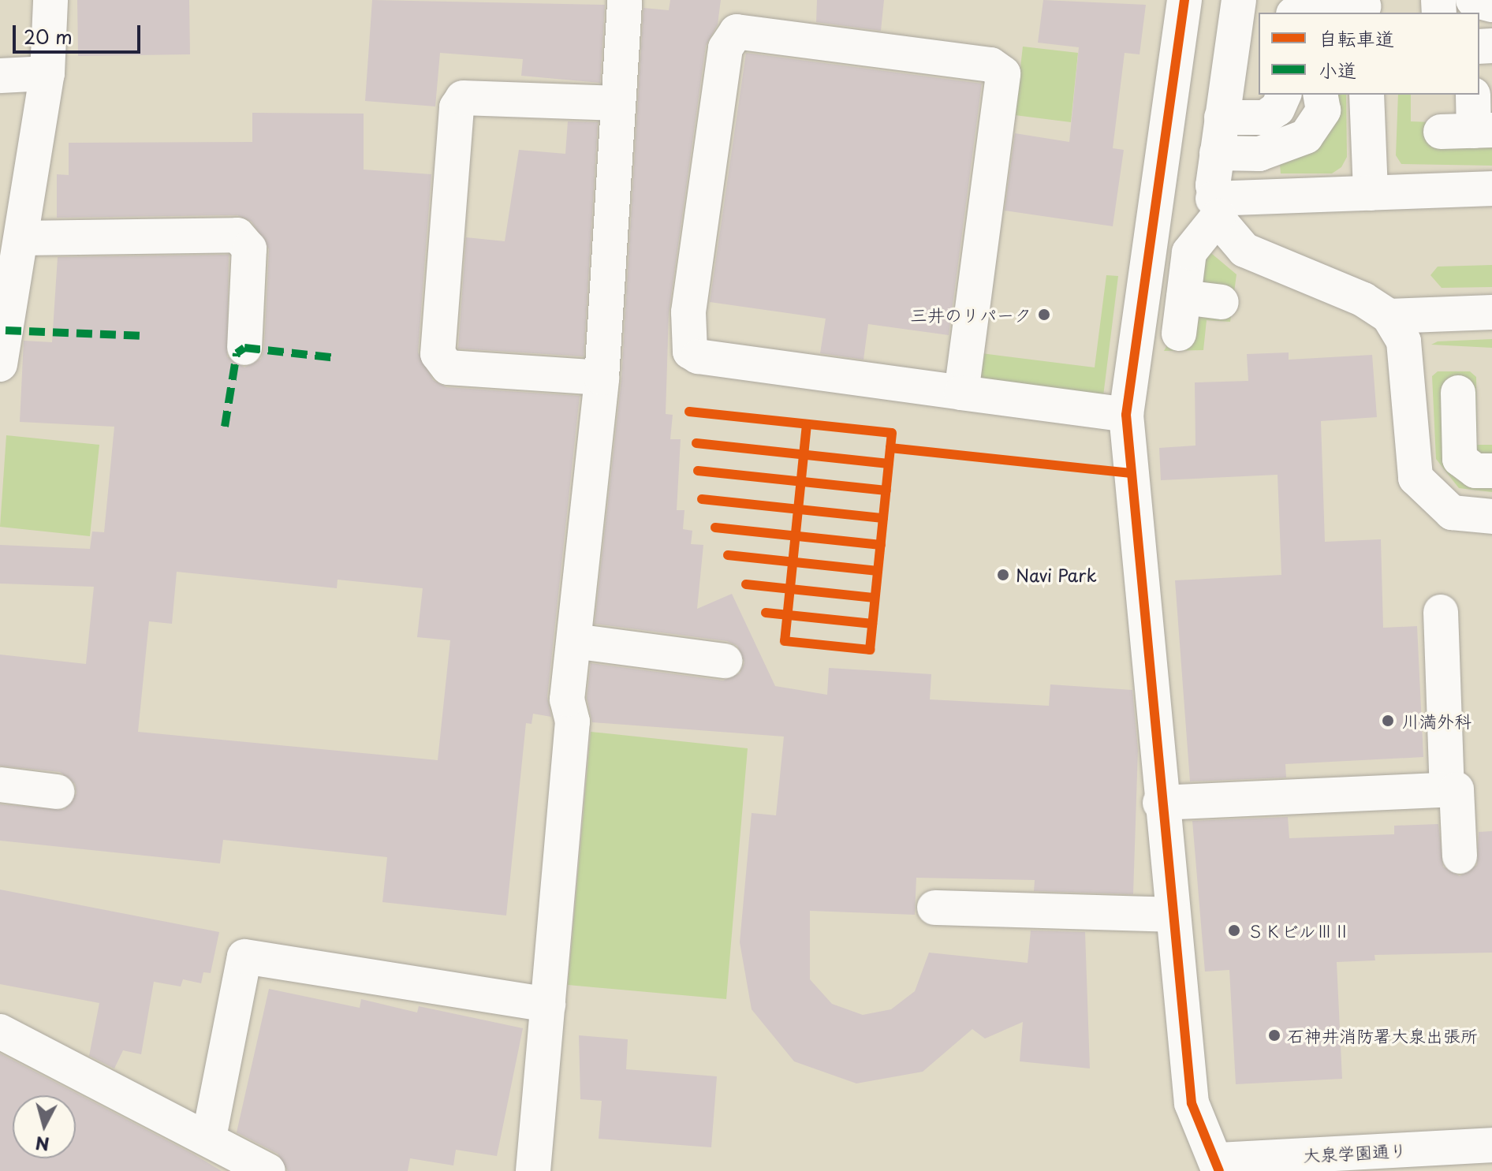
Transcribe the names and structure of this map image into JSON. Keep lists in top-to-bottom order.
{
  "streets": {
    "street": ["大泉学園通り"]
  },
  "places": [
    "三井のリパーク",
    "Navi Park",
    "川満外科",
    "ＳＫビルⅢⅡ",
    "石神井消防署大泉出張所"
  ],
  "legend": ["自転車道", "小道"],
  "scale_bar": "20 m",
  "north": "bottom"
}
